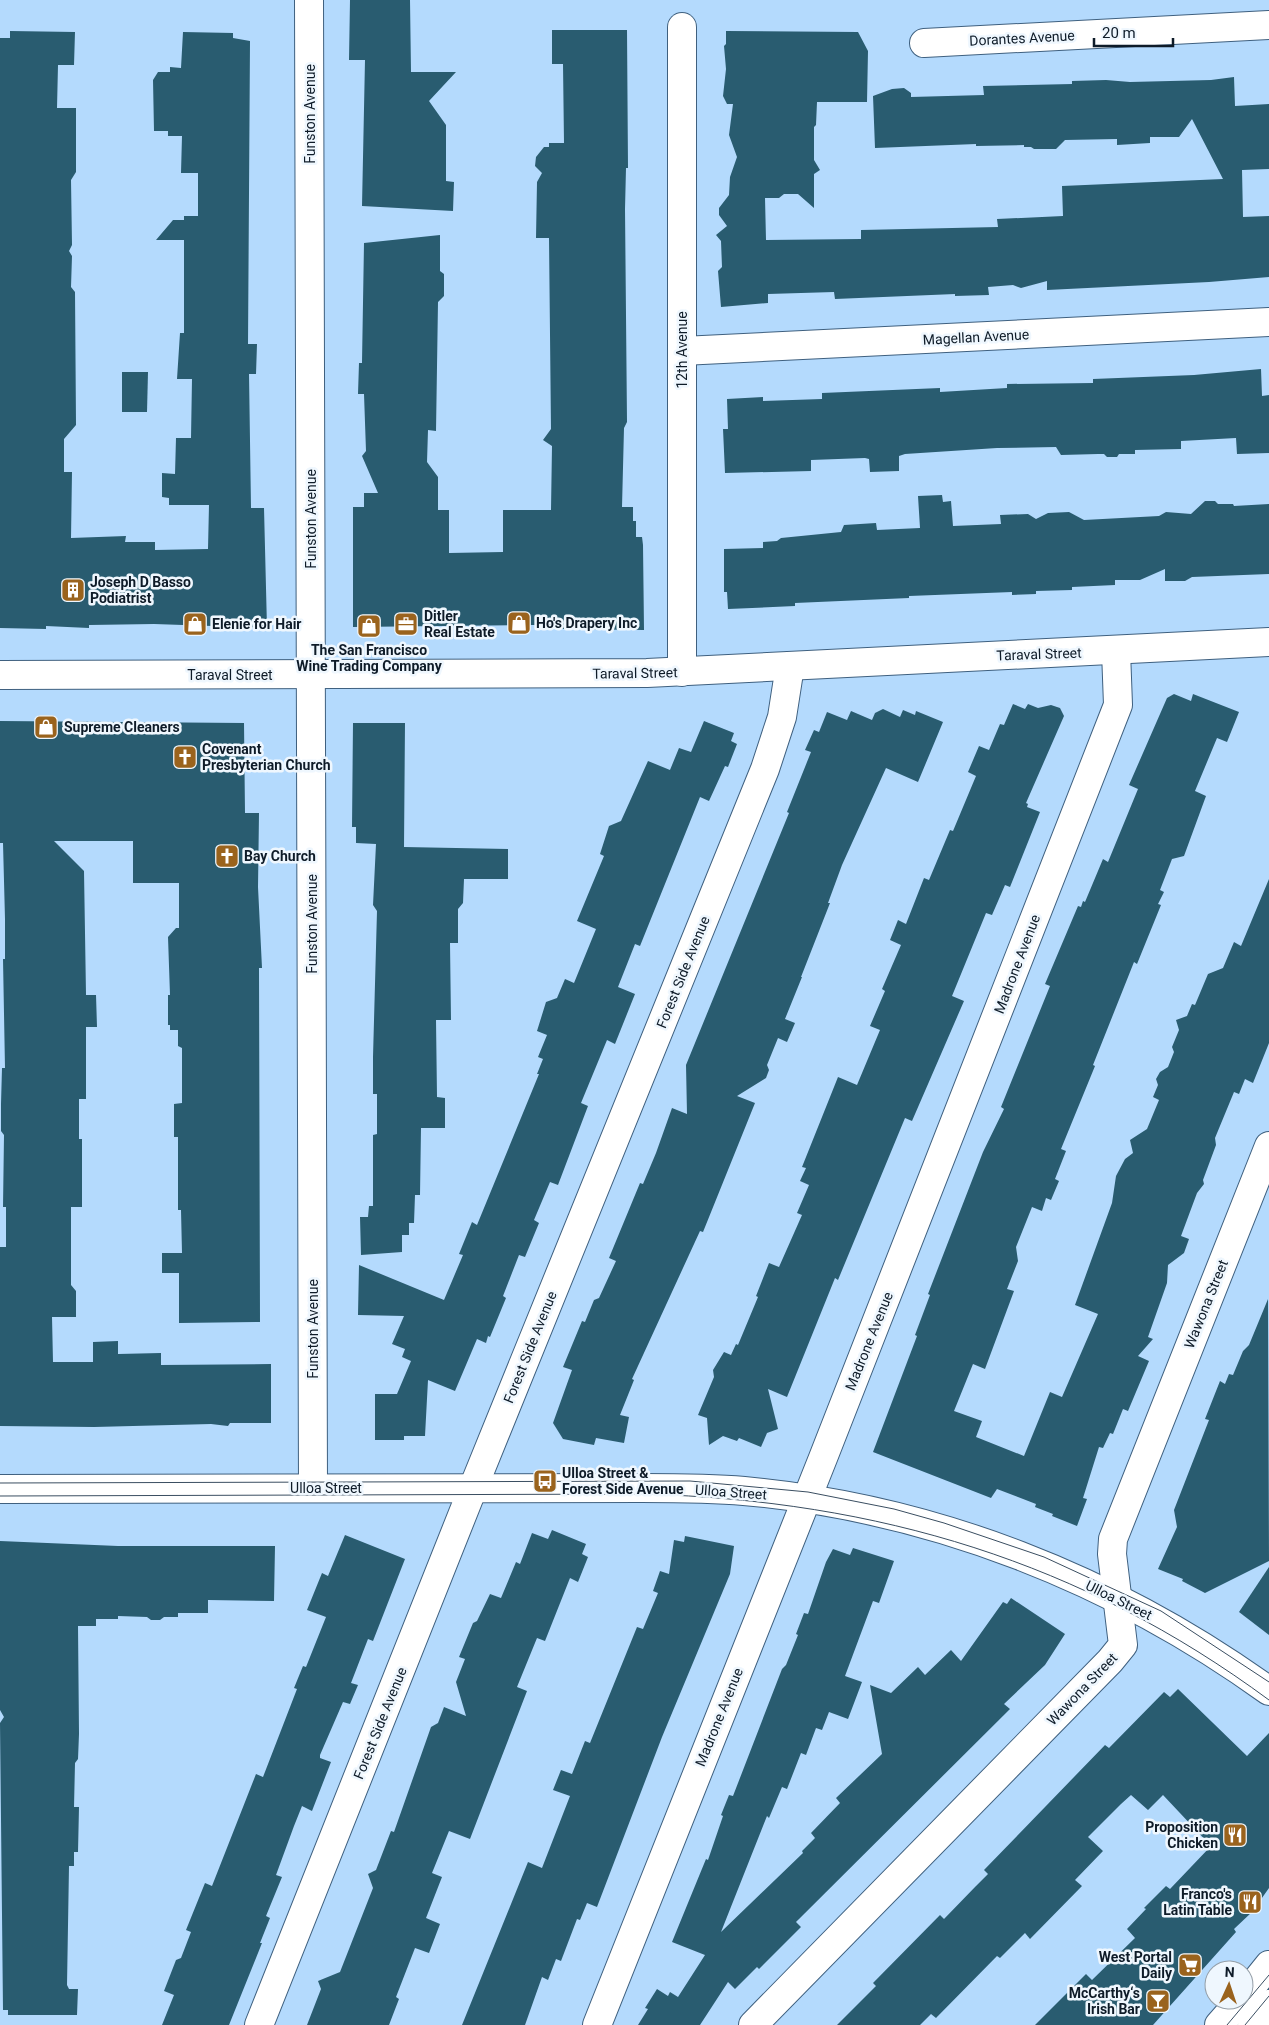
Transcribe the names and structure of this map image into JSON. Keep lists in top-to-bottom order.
{
  "streets": {
    "street": [
      "Dorantes Avenue",
      "Funston Avenue",
      "Magellan Avenue",
      "12th Avenue",
      "Taraval Street",
      "Madrone Avenue",
      "Forest Side Avenue",
      "Wawona Street",
      "Ulloa Street"
    ]
  },
  "crossings": [
    ["Funston Avenue", "Taraval Street"],
    ["Funston Avenue", "Ulloa Street"],
    ["Magellan Avenue", "12th Avenue"],
    ["12th Avenue", "Taraval Street"],
    ["Taraval Street", "Madrone Avenue"],
    ["Taraval Street", "Forest Side Avenue"],
    ["Madrone Avenue", "Ulloa Street"],
    ["Forest Side Avenue", "Ulloa Street"],
    ["Wawona Street", "Ulloa Street"]
  ],
  "places": {
    "building": ["Joseph D Basso Podiatrist"],
    "shop": [
      "Ho's Drapery Inc",
      "Elenie for Hair",
      "The San Francisco Wine Trading Company",
      "Supreme Cleaners"
    ],
    "office": ["Ditler Real Estate"],
    "church": ["Covenant Presbyterian Church", "Bay Church"],
    "bus stop": ["Ulloa Street & Forest Side Avenue"],
    "restaurant": ["Proposition Chicken", "Franco's Latin Table"],
    "supermarket": ["West Portal Daily"],
    "bar": ["McCarthy‘s Irish Bar"]
  },
  "scale_bar": "20 m",
  "north": "top"
}
